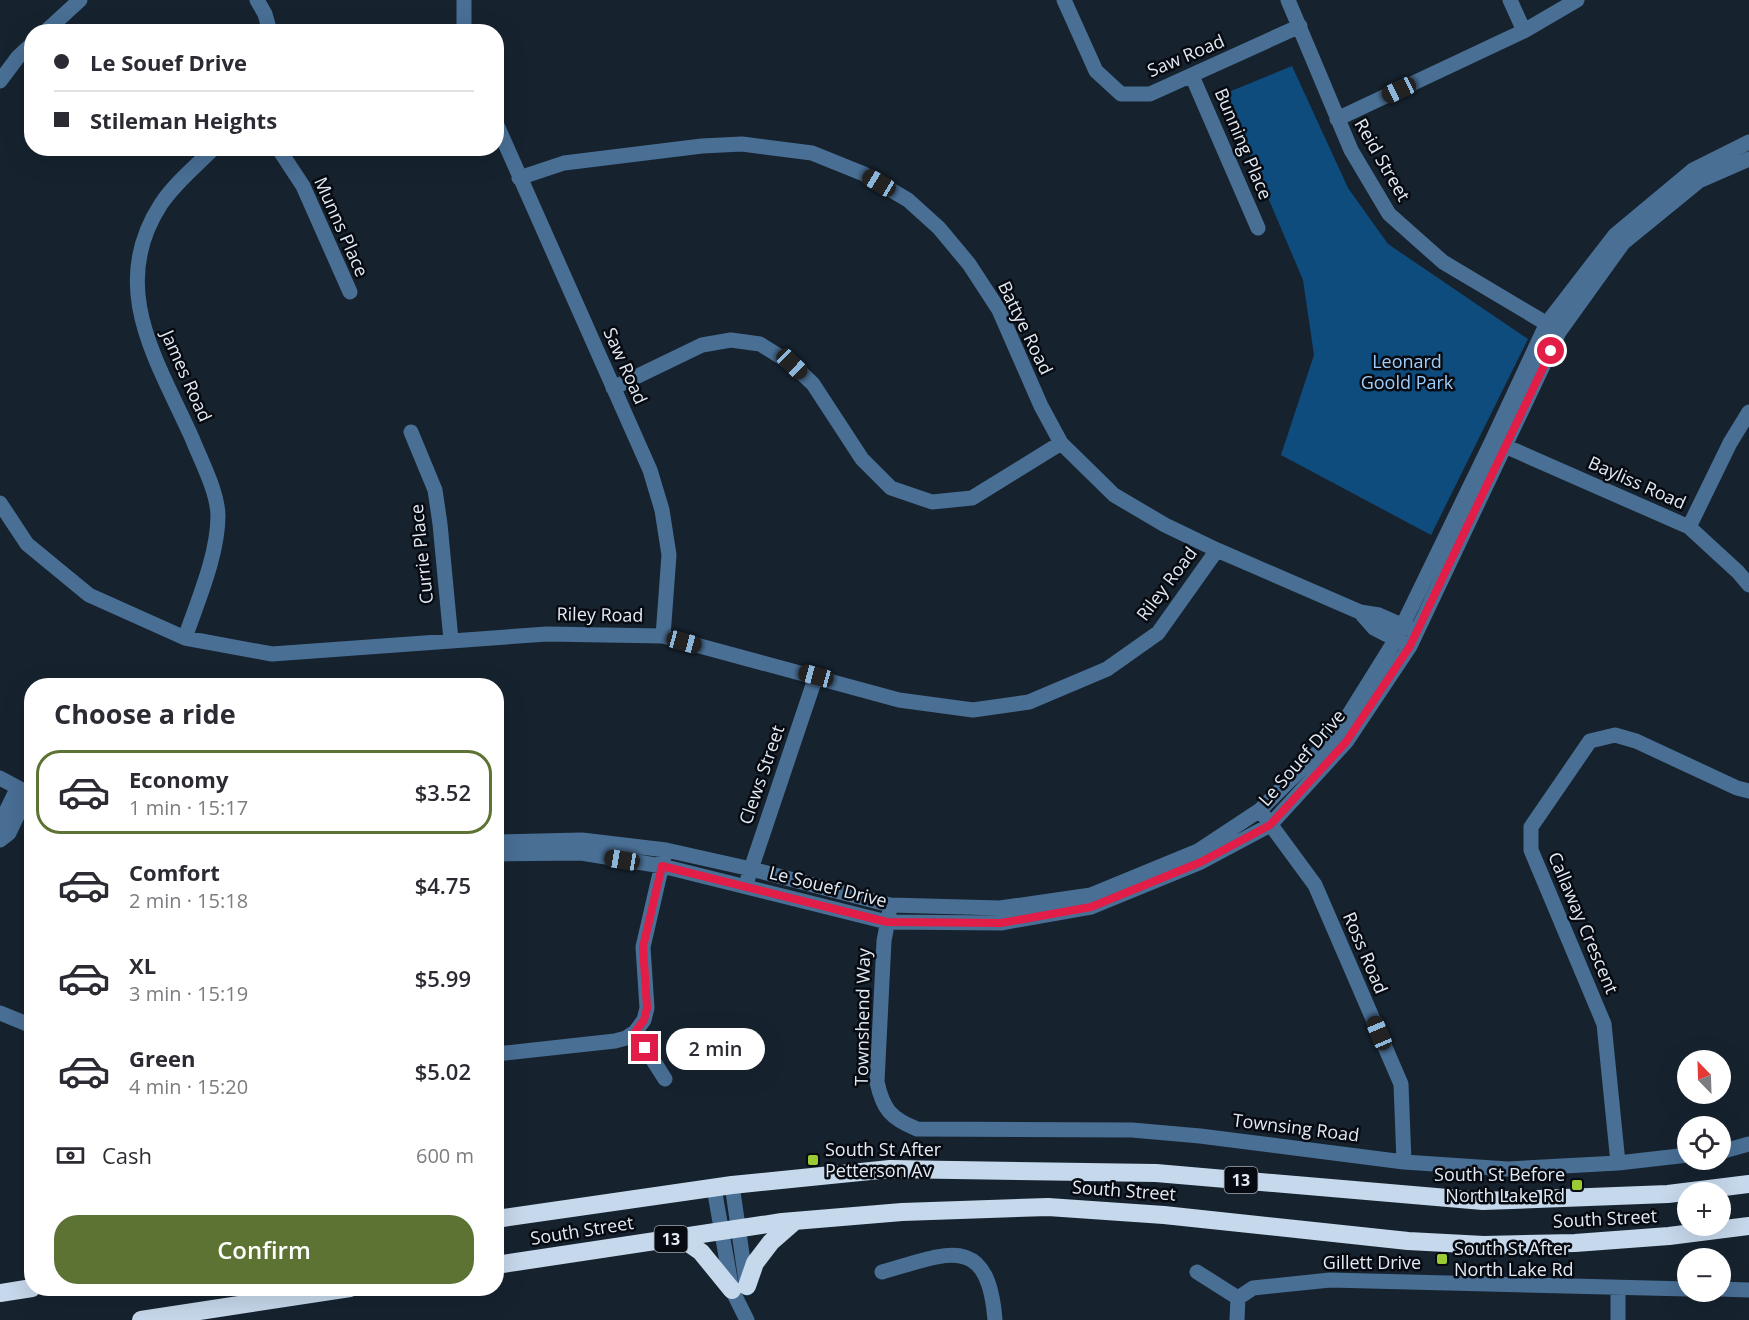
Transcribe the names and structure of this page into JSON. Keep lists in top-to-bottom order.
{
  "streets": {
    "highway": ["13", "South Street"],
    "street": [
      "Saw Road",
      "Bunning Place",
      "Reid Street",
      "Munns Place",
      "Battye Road",
      "James Road",
      "Bayliss Road",
      "Currie Place",
      "Riley Road",
      "Le Souef Drive",
      "Clews Street",
      "Callaway Crescent",
      "Ross Road",
      "Townshend Way",
      "Townsing Road",
      "Gillett Drive"
    ]
  },
  "crossings": [
    ["Saw Road", "Bunning Place"],
    ["Saw Road", "Reid Street"],
    ["Saw Road", "Battye Road"],
    ["Saw Road", "Riley Road"],
    ["Reid Street", "Le Souef Drive"],
    ["Battye Road", "Riley Road"],
    ["Battye Road", "Le Souef Drive"],
    ["James Road", "Riley Road"],
    ["Bayliss Road", "Le Souef Drive"],
    ["Currie Place", "Riley Road"],
    ["Riley Road", "Clews Street"],
    ["Le Souef Drive", "Clews Street"],
    ["Le Souef Drive", "Ross Road"],
    ["Le Souef Drive", "Townshend Way"],
    ["Callaway Crescent", "Townsing Road"],
    ["Ross Road", "Townsing Road"],
    ["Townshend Way", "Townsing Road"]
  ],
  "parks": ["Leonard Goold Park"],
  "places": {
    "transit": ["South St After Petterson Av", "South St Before North Lake Rd", "South St After North Lake Rd"]
  },
  "north": "top left",
  "page": {
    "banner": ["Le Souef Drive", "Stileman Heights"],
    "heading": "Choose a ride",
    "list": [
      {
        "name": "Economy",
        "note": "1 min · 15:17",
        "value": "$3.52"
      },
      {
        "name": "Comfort",
        "note": "2 min · 15:18",
        "value": "$4.75"
      },
      {
        "name": "XL",
        "note": "3 min · 15:19",
        "value": "$5.99"
      },
      {
        "name": "Green",
        "note": "4 min · 15:20",
        "value": "$5.02"
      }
    ],
    "bubble": "2 min",
    "map_buttons": ["+", "−"],
    "pay": ["Cash", "600 m"],
    "buttons": "Confirm"
  }
}
